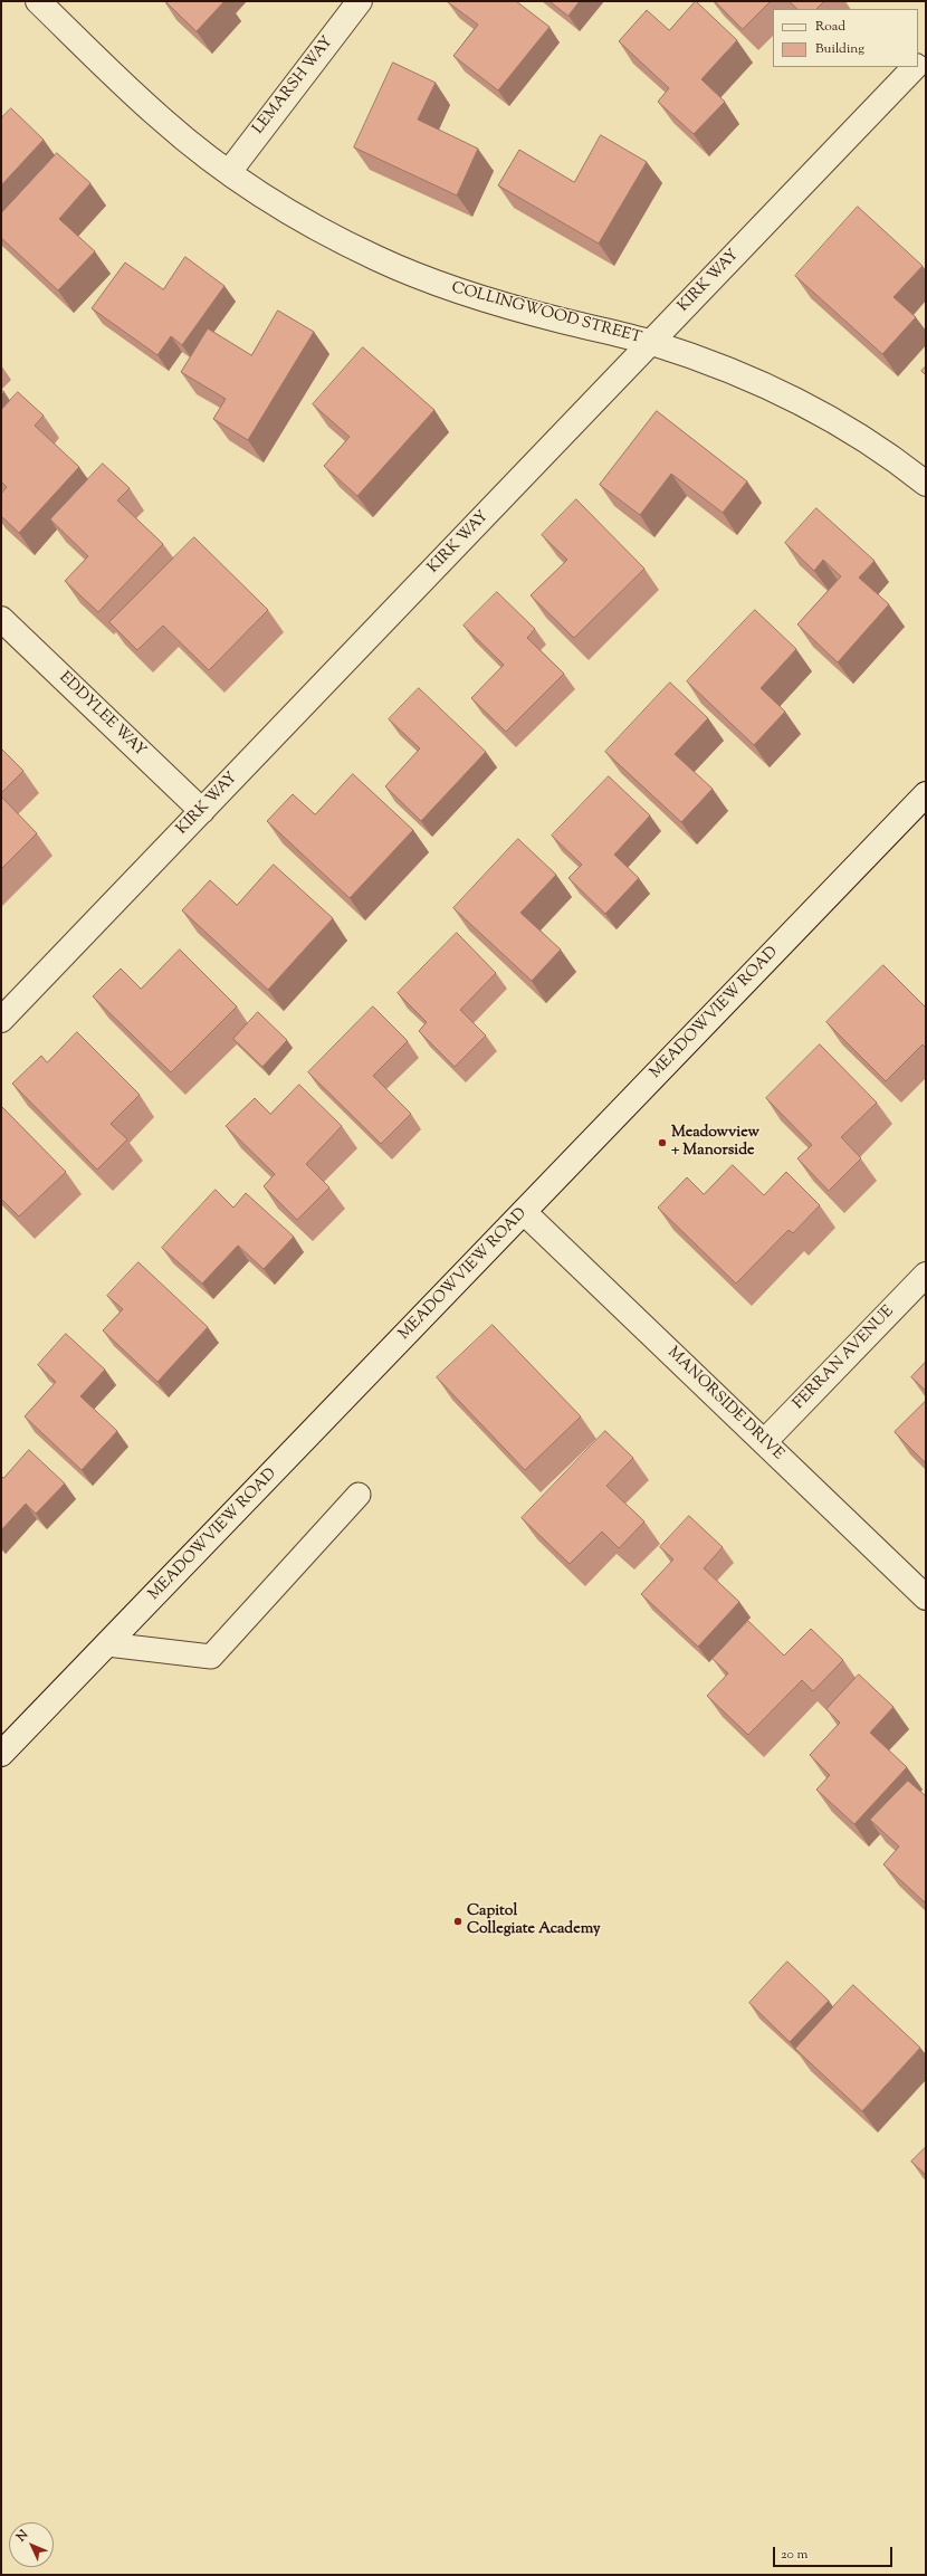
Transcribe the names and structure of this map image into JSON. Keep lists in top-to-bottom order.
{
  "streets": {
    "street": [
      "LEMARSH WAY",
      "KIRK WAY",
      "COLLINGWOOD STREET",
      "EDDYLEE WAY",
      "MEADOWVIEW ROAD",
      "FERRAN AVENUE",
      "MANORSIDE DRIVE"
    ]
  },
  "crossings": [
    ["LEMARSH WAY", "COLLINGWOOD STREET"],
    ["KIRK WAY", "COLLINGWOOD STREET"],
    ["KIRK WAY", "EDDYLEE WAY"],
    ["MEADOWVIEW ROAD", "MANORSIDE DRIVE"],
    ["FERRAN AVENUE", "MANORSIDE DRIVE"]
  ],
  "places": ["Meadowview + Manorside", "Capitol Collegiate Academy"],
  "legend": ["Road", "Building"],
  "scale_bar": "20 m",
  "north": "top left"
}
